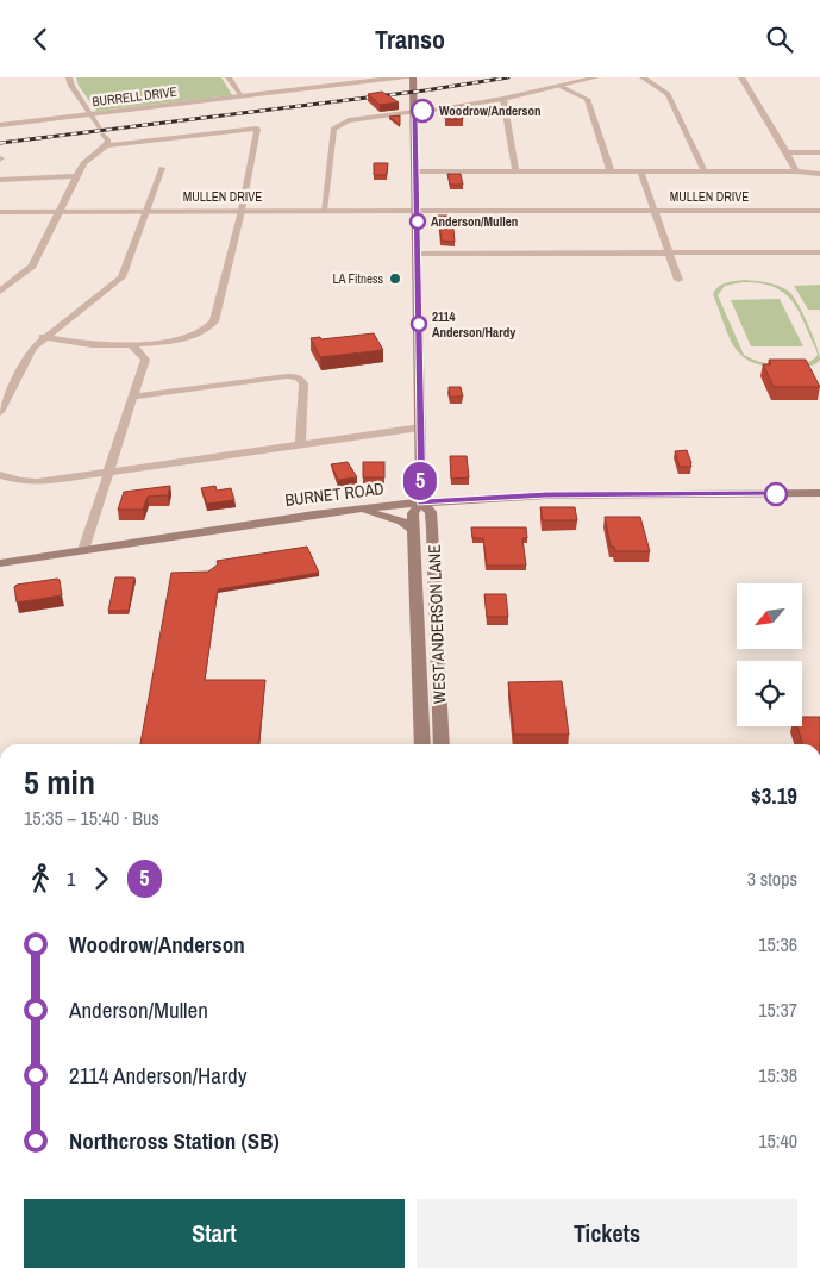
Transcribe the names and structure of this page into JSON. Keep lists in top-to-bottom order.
{
  "streets": {
    "main road": ["BURNET ROAD", "WEST ANDERSON LANE"],
    "street": ["BURRELL DRIVE", "MULLEN DRIVE"]
  },
  "crossings": [
    ["BURRELL DRIVE", "WEST ANDERSON LANE"],
    ["MULLEN DRIVE", "WEST ANDERSON LANE"],
    ["BURNET ROAD", "WEST ANDERSON LANE"]
  ],
  "places": [
    "Woodrow/Anderson",
    "Anderson/Mullen",
    "LA Fitness",
    "2114 Anderson/Hardy"
  ],
  "lines": ["bus line 5"],
  "north": "bottom left",
  "page": {
    "header": "Transo",
    "on_map": "5",
    "heading": ["5 min", "15:35 – 15:40 · Bus", "$3.19"],
    "legs": ["1", "5", "3 stops"],
    "list": [
      {
        "name": "Woodrow/Anderson",
        "value": "15:36"
      },
      {
        "name": "Anderson/Mullen",
        "value": "15:37"
      },
      {
        "name": "2114 Anderson/Hardy",
        "value": "15:38"
      },
      {
        "name": "Northcross Station (SB)",
        "value": "15:40"
      }
    ],
    "buttons": ["Start", "Tickets"]
  }
}
